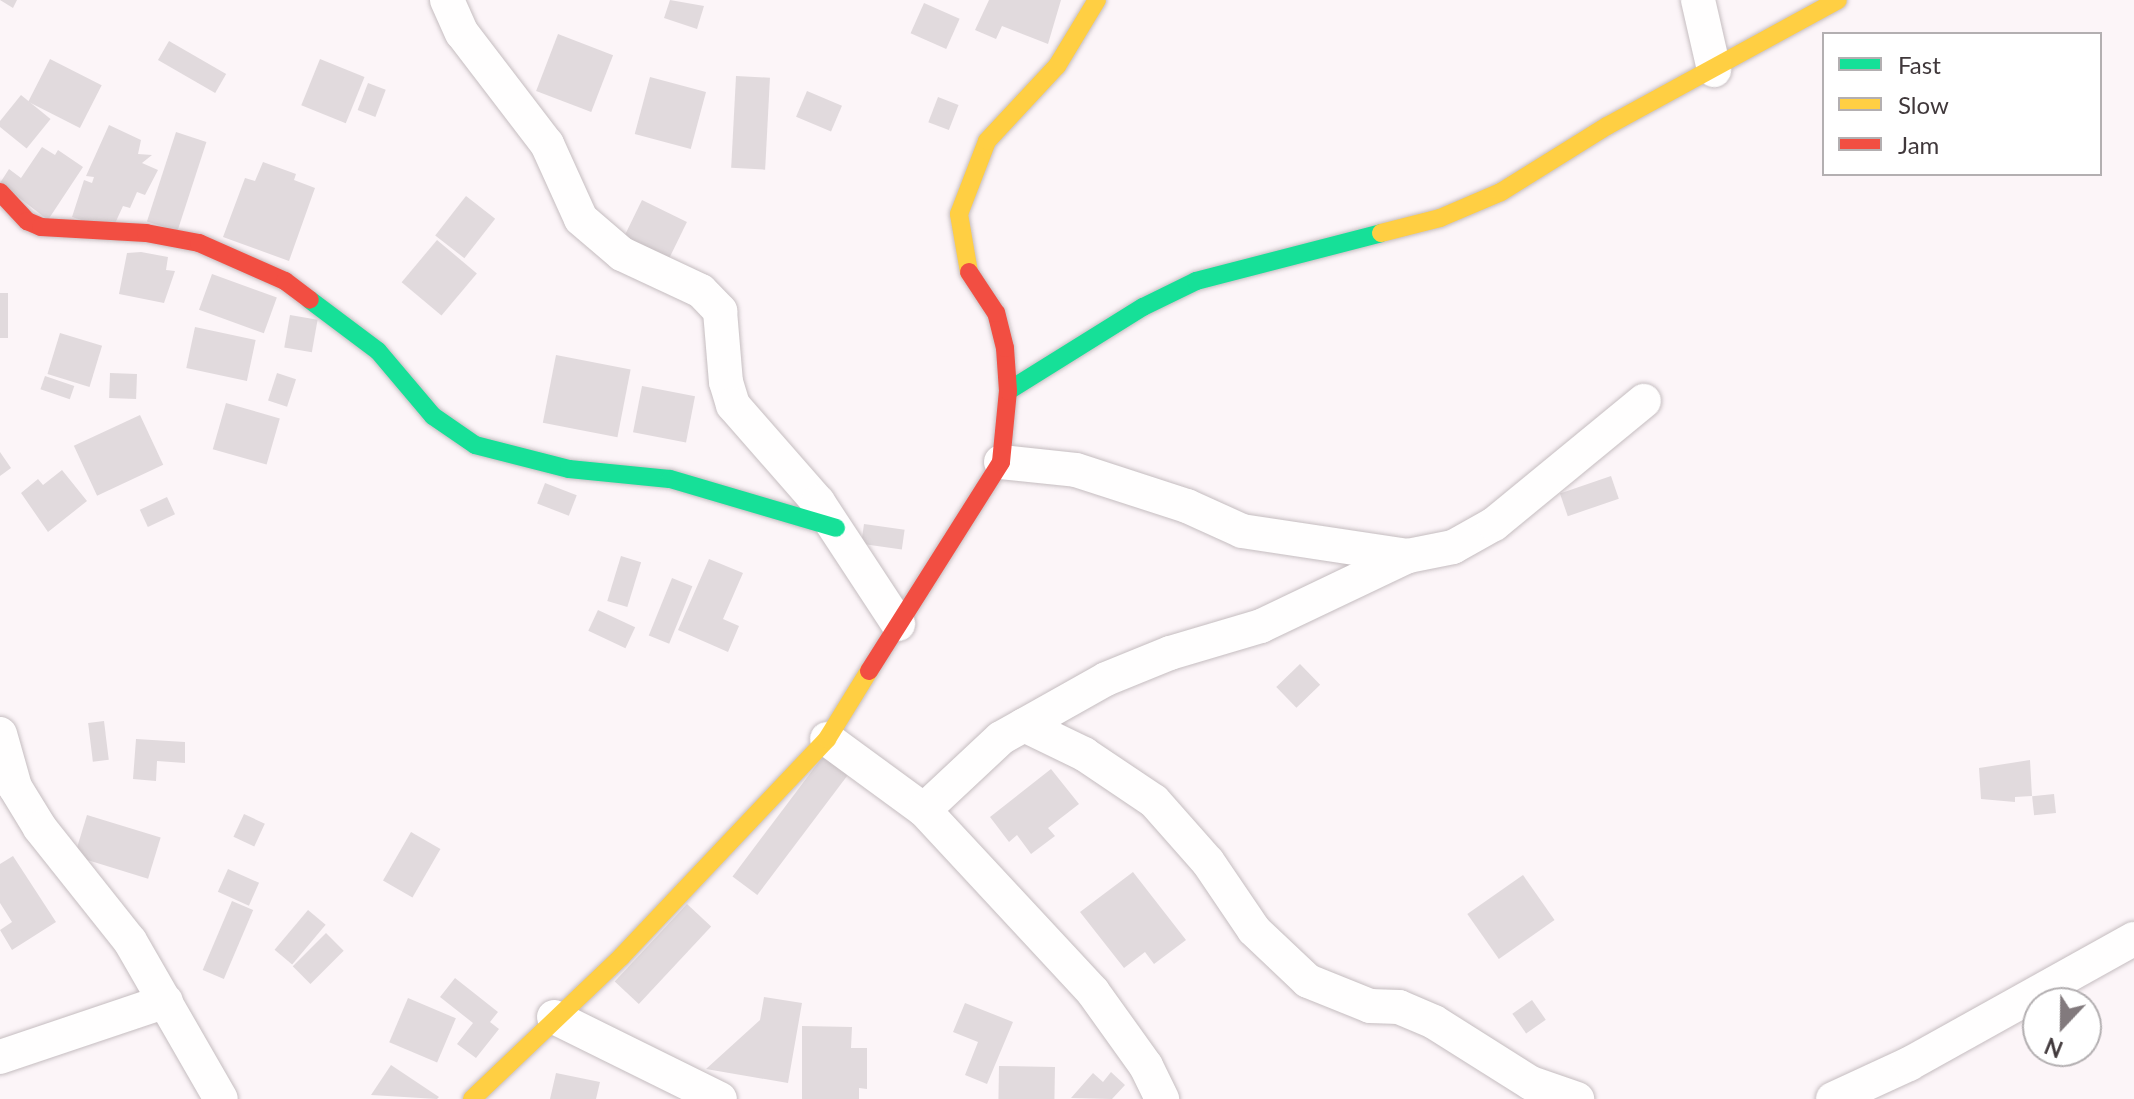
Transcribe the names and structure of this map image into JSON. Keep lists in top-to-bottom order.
{
  "legend": ["Fast", "Slow", "Jam"],
  "north": "bottom"
}
